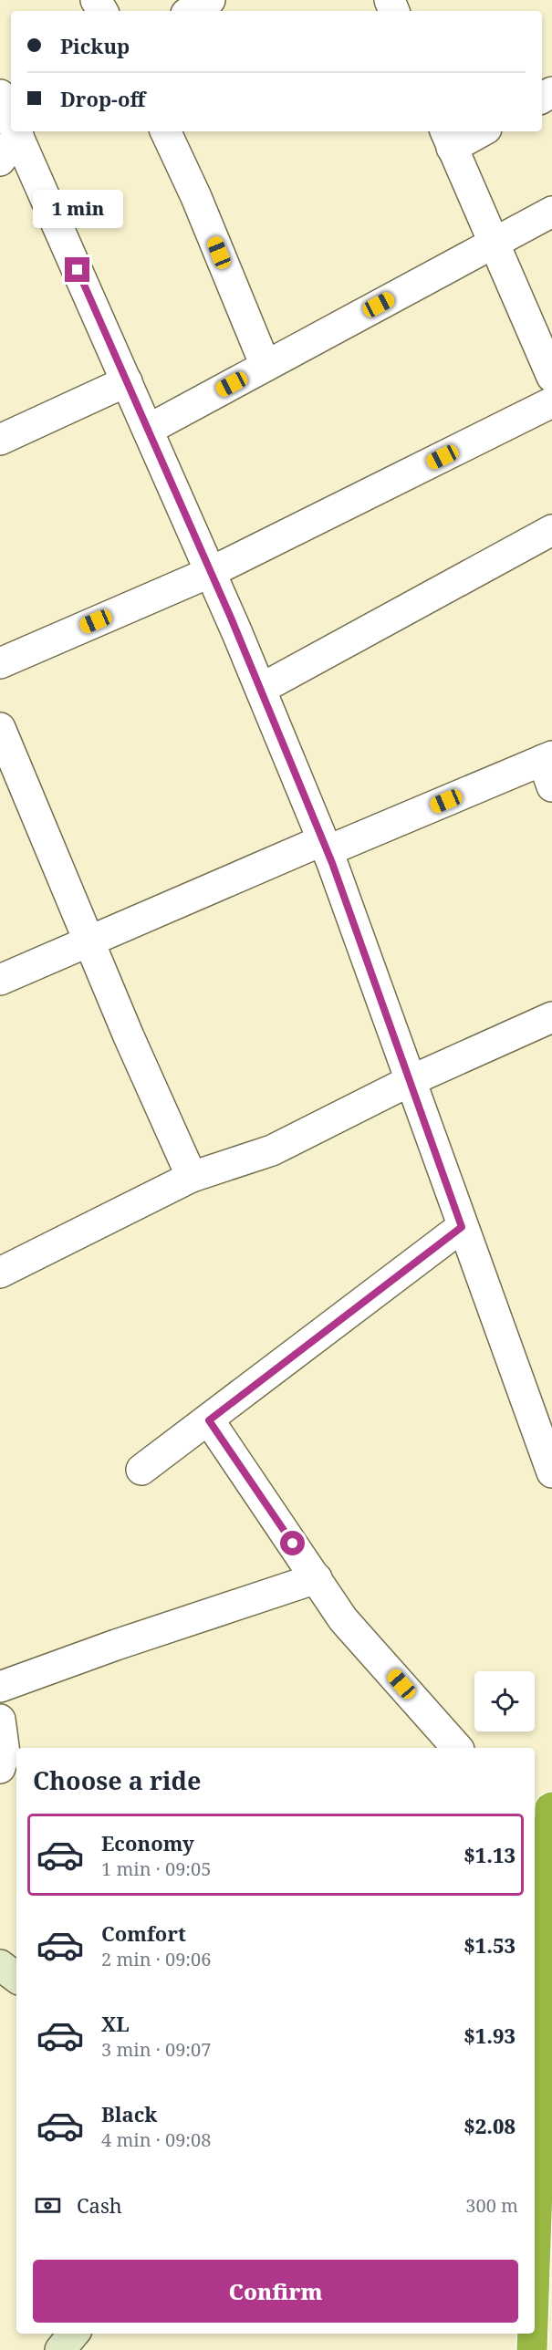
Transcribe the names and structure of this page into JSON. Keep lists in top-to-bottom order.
{
  "page": {
    "banner": ["Pickup", "Drop-off"],
    "bubble": "1 min",
    "heading": "Choose a ride",
    "list": [
      {
        "name": "Economy",
        "note": "1 min · 09:05",
        "value": "$1.13"
      },
      {
        "name": "Comfort",
        "note": "2 min · 09:06",
        "value": "$1.53"
      },
      {
        "name": "XL",
        "note": "3 min · 09:07",
        "value": "$1.93"
      },
      {
        "name": "Black",
        "note": "4 min · 09:08",
        "value": "$2.08"
      }
    ],
    "pay": ["Cash", "300 m"],
    "buttons": "Confirm"
  }
}
